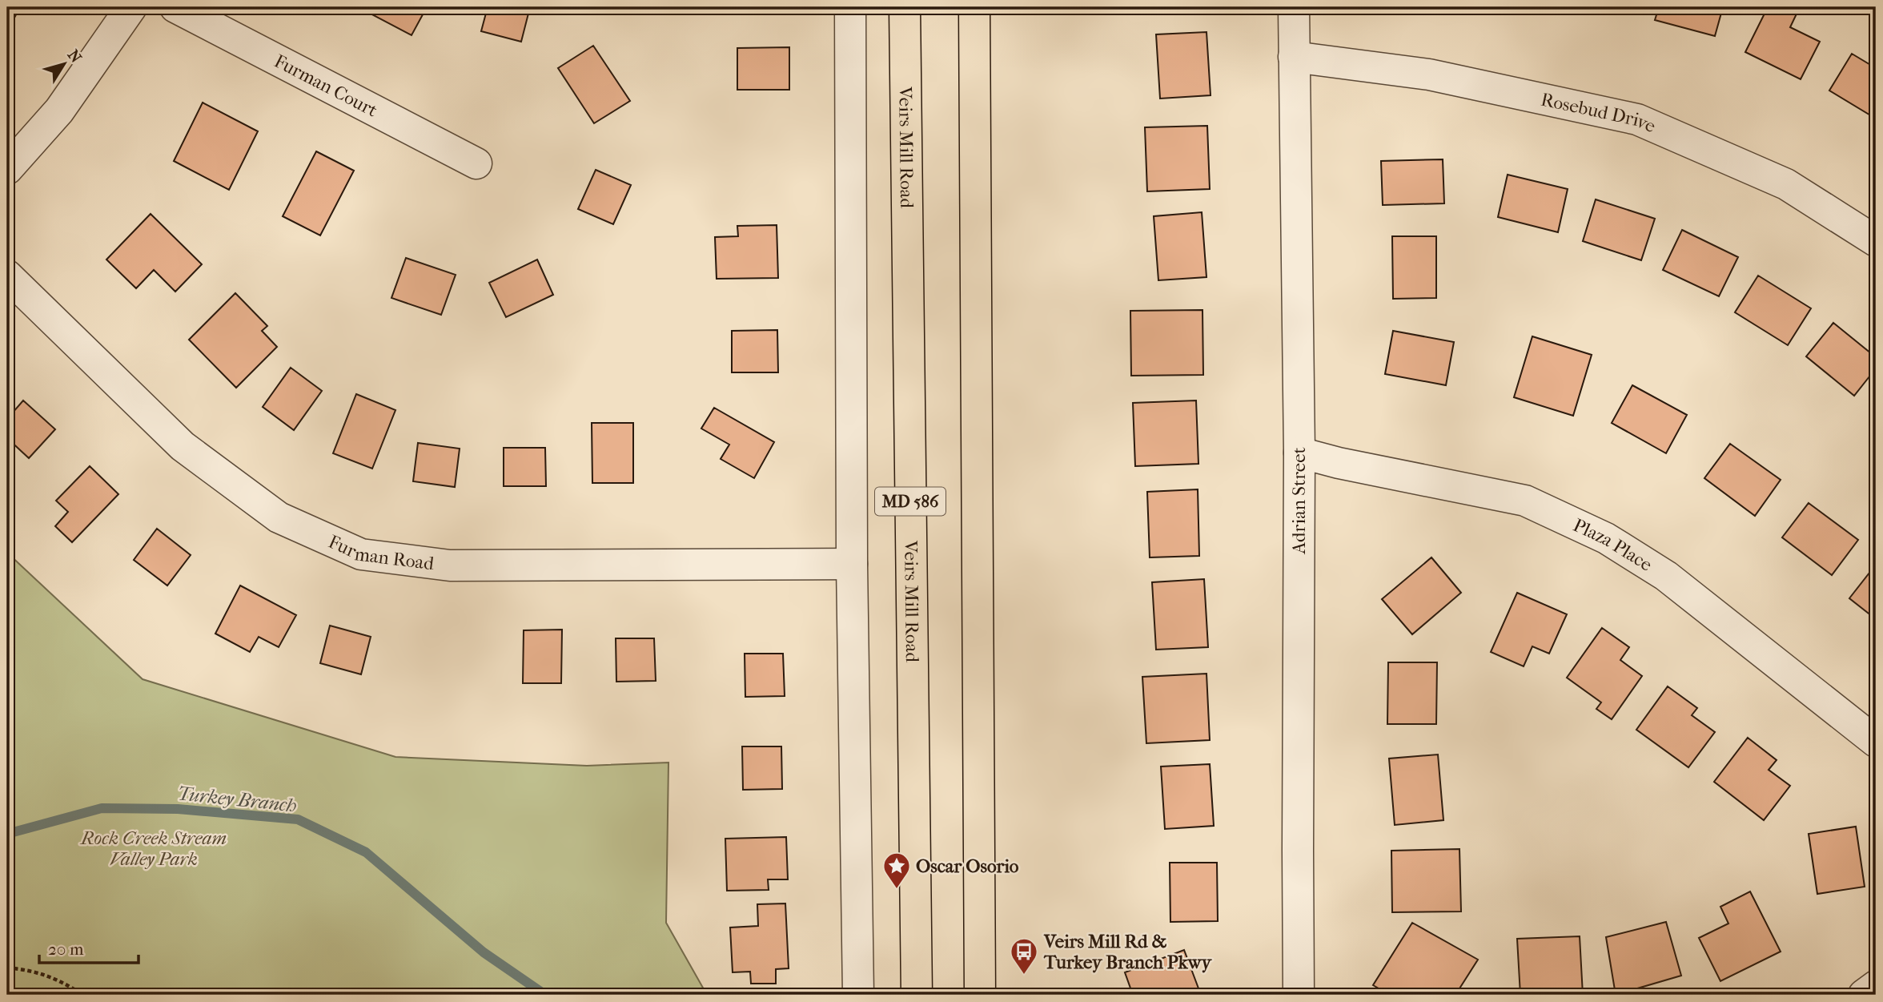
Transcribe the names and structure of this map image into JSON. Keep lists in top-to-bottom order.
{
  "streets": {
    "main road": ["Veirs Mill Road", "MD 586"],
    "street": [
      "Furman Court",
      "Rosebud Drive",
      "Adrian Street",
      "Plaza Place",
      "Furman Road"
    ]
  },
  "crossings": [
    ["Rosebud Drive", "Adrian Street"],
    ["Adrian Street", "Plaza Place"]
  ],
  "water": ["Turkey Branch"],
  "parks": ["Rock Creek Stream Valley Park"],
  "places": {
    "place": ["Oscar Osorio"],
    "bus stop": ["Veirs Mill Rd & Turkey Branch Pkwy"]
  },
  "scale_bar": "20 m",
  "north": "top right"
}
